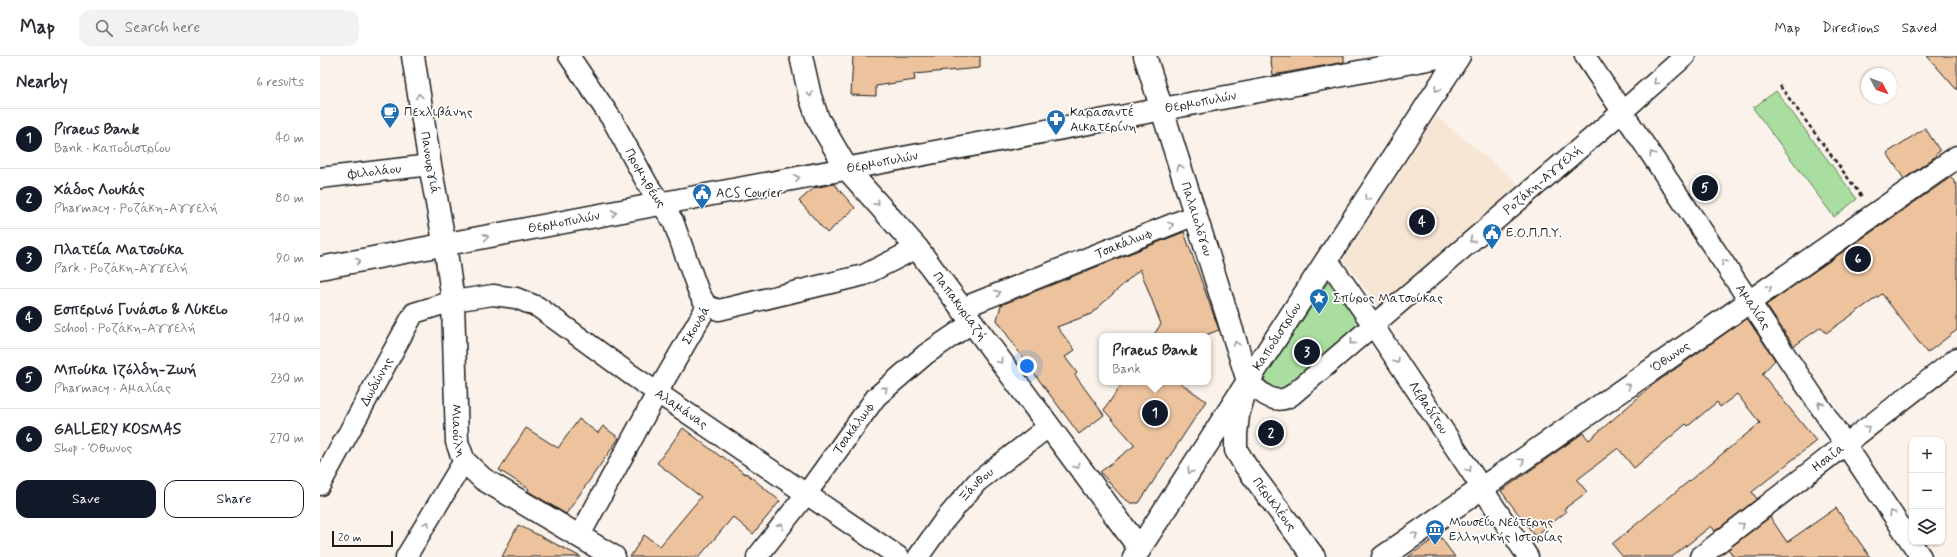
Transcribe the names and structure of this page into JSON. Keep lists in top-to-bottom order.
{
  "streets": {
    "main road": [
      "Θερμοπυλών",
      "Πανουργιά",
      "Παλαιολόγου",
      "Παπακυριαζή",
      "Καποδιστρίου",
      "Όθωνος",
      "Μιαούλη",
      "Περικλέους"
    ],
    "street": [
      "Φιλολάου",
      "Προμηθέως",
      "Ροζάκη-Αγγελή",
      "Τσακάλωφ",
      "Αμαλίας",
      "Σκουφά",
      "Δωδώνης",
      "Λεβαδίτου",
      "Αλαμάνας",
      "Ησαΐα",
      "Ξάνθου"
    ]
  },
  "crossings": [
    ["Θερμοπυλών", "Πανουργιά"],
    ["Θερμοπυλών", "Προμηθέως"],
    ["Θερμοπυλών", "Παλαιολόγου"],
    ["Θερμοπυλών", "Παπακυριαζή"],
    ["Θερμοπυλών", "Μιαούλη"],
    ["Πανουργιά", "Φιλολάου"],
    ["Πανουργιά", "Μιαούλη"],
    ["Προμηθέως", "Σκουφά"],
    ["Ροζάκη-Αγγελή", "Παλαιολόγου"],
    ["Ροζάκη-Αγγελή", "Αμαλίας"],
    ["Ροζάκη-Αγγελή", "Καποδιστρίου"],
    ["Ροζάκη-Αγγελή", "Λεβαδίτου"],
    ["Παλαιολόγου", "Τσακάλωφ"],
    ["Παλαιολόγου", "Καποδιστρίου"],
    ["Τσακάλωφ", "Παπακυριαζή"],
    ["Τσακάλωφ", "Αλαμάνας"],
    ["Παπακυριαζή", "Σκουφά"],
    ["Παπακυριαζή", "Καποδιστρίου"],
    ["Παπακυριαζή", "Ξάνθου"],
    ["Αμαλίας", "Όθωνος"],
    ["Αμαλίας", "Ησαΐα"],
    ["Σκουφά", "Αλαμάνας"],
    ["Σκουφά", "Μιαούλη"],
    ["Καποδιστρίου", "Λεβαδίτου"],
    ["Όθωνος", "Λεβαδίτου"],
    ["Δωδώνης", "Αλαμάνας"],
    ["Δωδώνης", "Μιαούλη"],
    ["Αλαμάνας", "Μιαούλη"]
  ],
  "one_way": [
    "Θερμοπυλών",
    "Πανουργιά",
    "Ροζάκη-Αγγελή",
    "Παλαιολόγου",
    "Τσακάλωφ",
    "Παπακυριαζή",
    "Αμαλίας",
    "Καποδιστρίου",
    "Όθωνος",
    "Λεβαδίτου",
    "Ησαΐα"
  ],
  "places": {
    "cafe": ["Πεχλιβάνης"],
    "pharmacy": ["Καρασαντέ Αικατερίνη"],
    "public building": ["ACS Courier", "Ε.Ο.Π.Π.Υ."],
    "place": ["Σπύρος Ματσούκας"],
    "museum": ["Μουσείο Νεότερης Ελληνικής Ιστορίας"]
  },
  "scale_bar": "20 m",
  "north": "bottom right",
  "page": {
    "header": "Map",
    "search": "Search here",
    "nav": ["Map", "Directions", "Saved"],
    "heading": ["Nearby", "6 results"],
    "list": [
      {
        "mark": "1",
        "name": "Piraeus Bank",
        "note": "Bank · Καποδιστρίου",
        "value": "40 m"
      },
      {
        "mark": "2",
        "name": "Χάδος Λουκάς",
        "note": "Pharmacy · Ροζάκη-Αγγελή",
        "value": "80 m"
      },
      {
        "mark": "3",
        "name": "Πλατεία Ματσούκα",
        "note": "Park · Ροζάκη-Αγγελή",
        "value": "90 m"
      },
      {
        "mark": "4",
        "name": "Εσπερινό Γυνάσιο & Λύκειο",
        "note": "School · Ροζάκη-Αγγελή",
        "value": "140 m"
      },
      {
        "mark": "5",
        "name": "Μπούκα Ιζόλδη-Ζωή",
        "note": "Pharmacy · Αμαλίας",
        "value": "230 m"
      },
      {
        "mark": "6",
        "name": "GALLERY KOSMAS",
        "note": "Shop · Όθωνος",
        "value": "270 m"
      }
    ],
    "pins": [
      "5",
      "4",
      "6",
      "3",
      "1",
      "2"
    ],
    "popup": ["Piraeus Bank", "Bank"],
    "map_buttons": ["+", "−"],
    "buttons": ["Save", "Share"],
    "scale": "20 m"
  }
}
